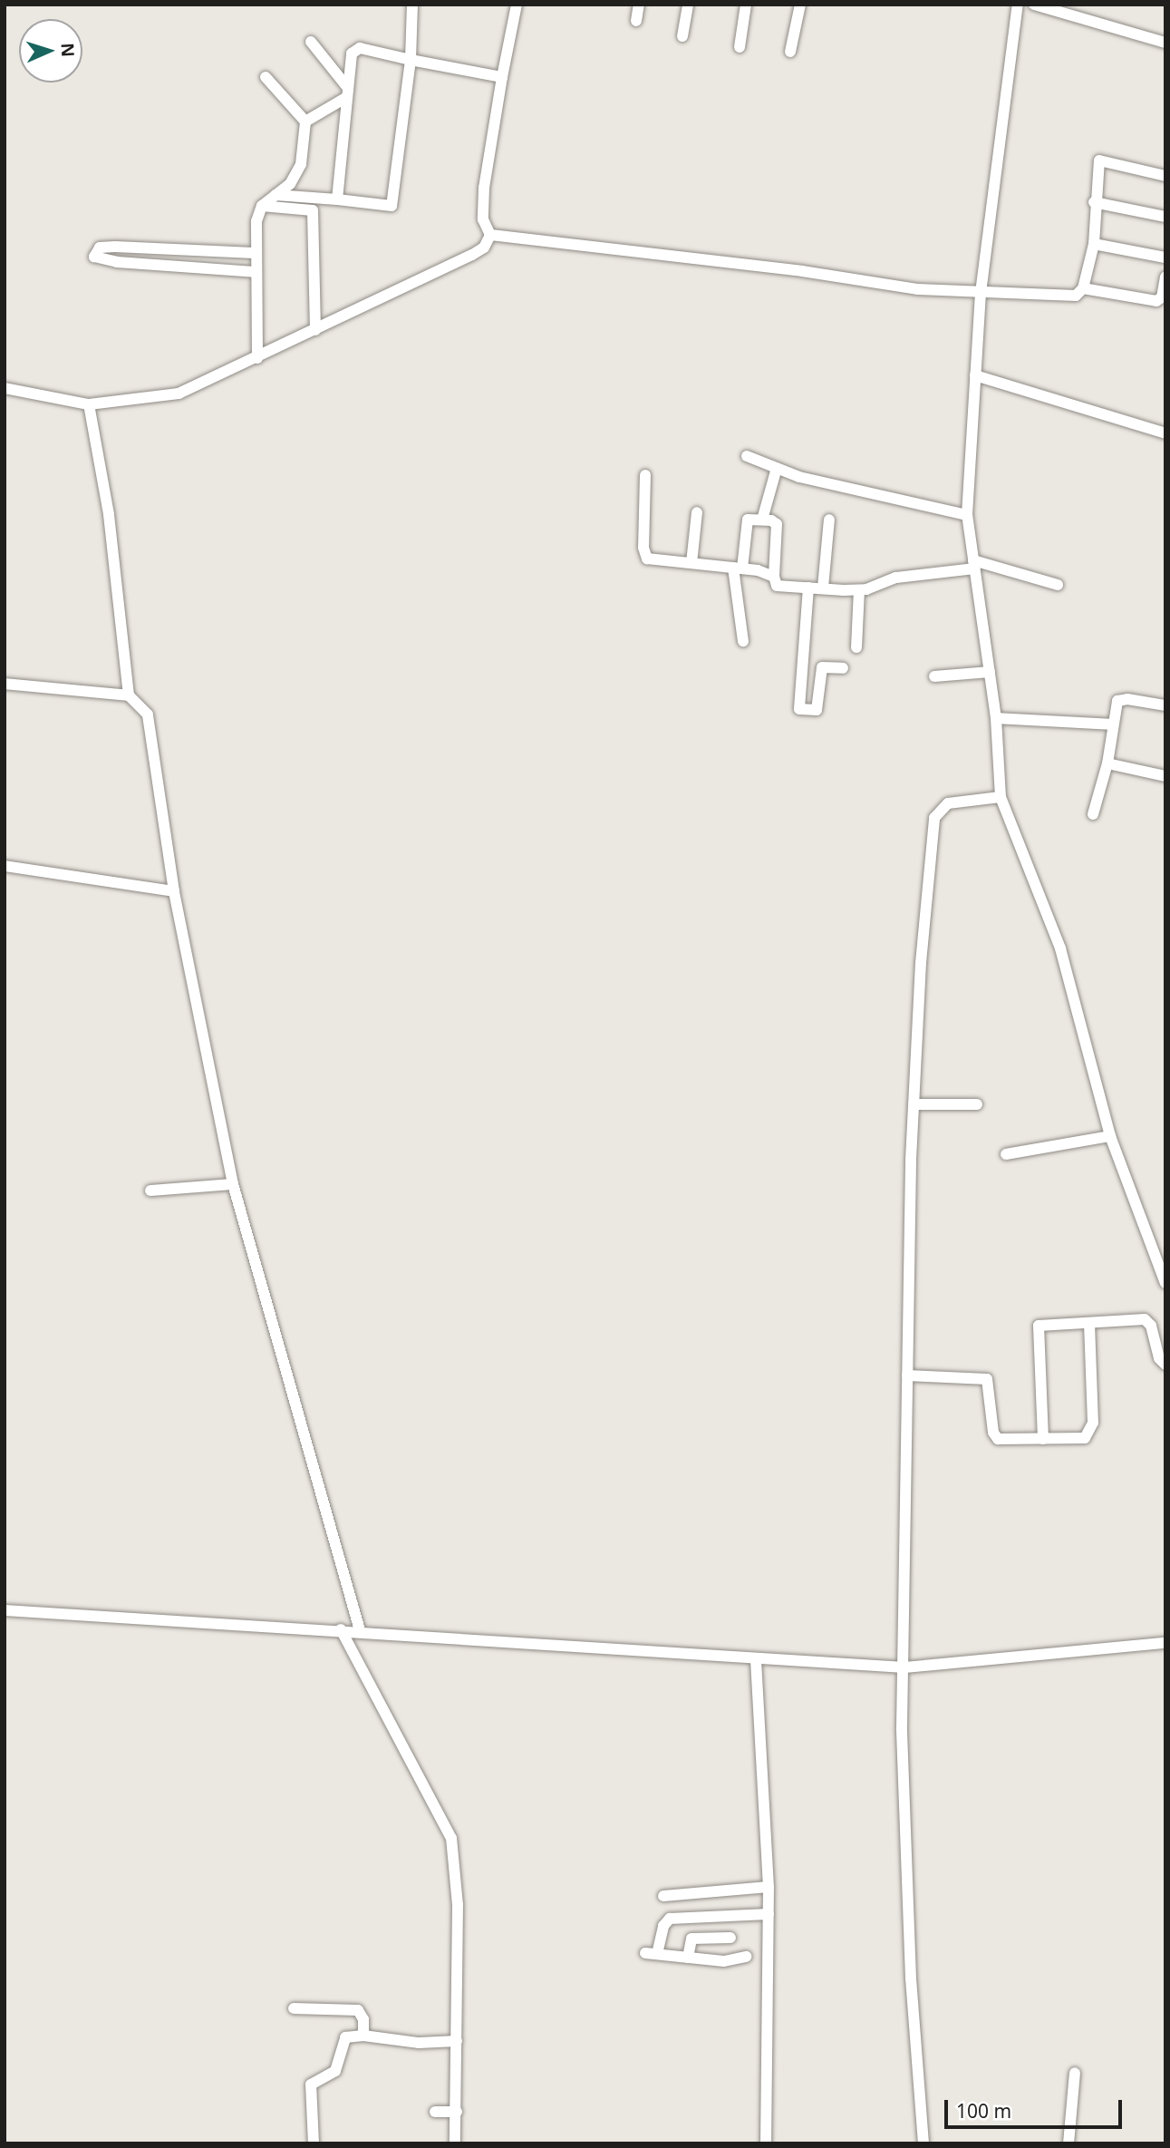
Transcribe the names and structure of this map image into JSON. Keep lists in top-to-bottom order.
{
  "scale_bar": "100 m",
  "north": "right"
}
